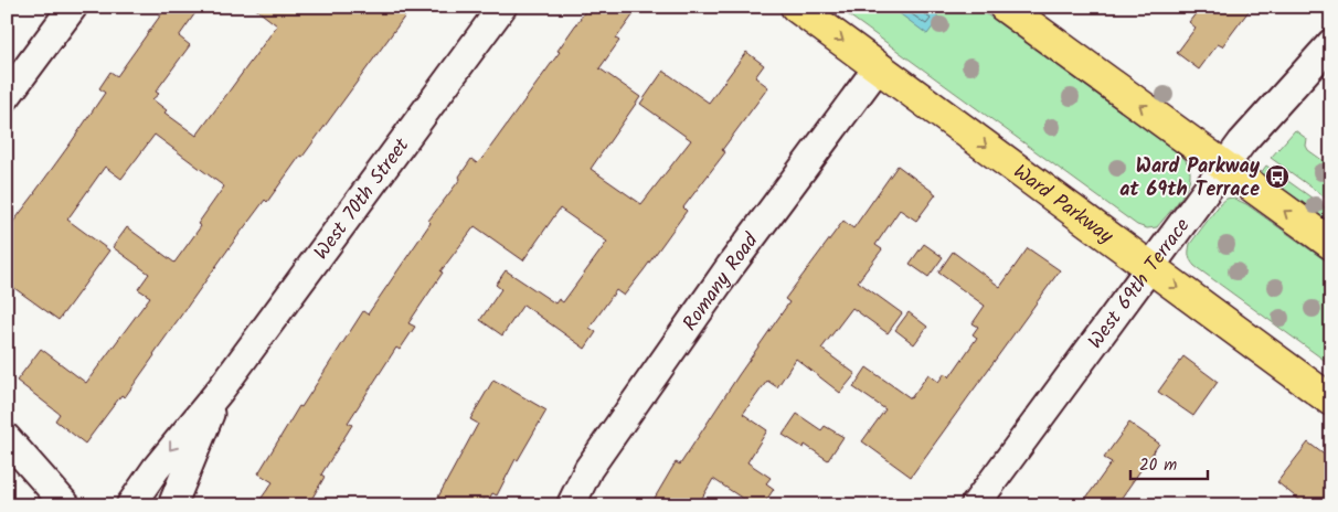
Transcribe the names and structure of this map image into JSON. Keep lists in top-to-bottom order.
{
  "streets": {
    "main road": ["Ward Parkway"],
    "street": ["West 70th Street", "Romany Road", "West 69th Terrace"]
  },
  "crossings": [
    ["Ward Parkway", "Romany Road"],
    ["Ward Parkway", "West 69th Terrace"]
  ],
  "places": {
    "bus stop": ["Ward Parkway at 69th Terrace"]
  },
  "scale_bar": "20 m"
}
